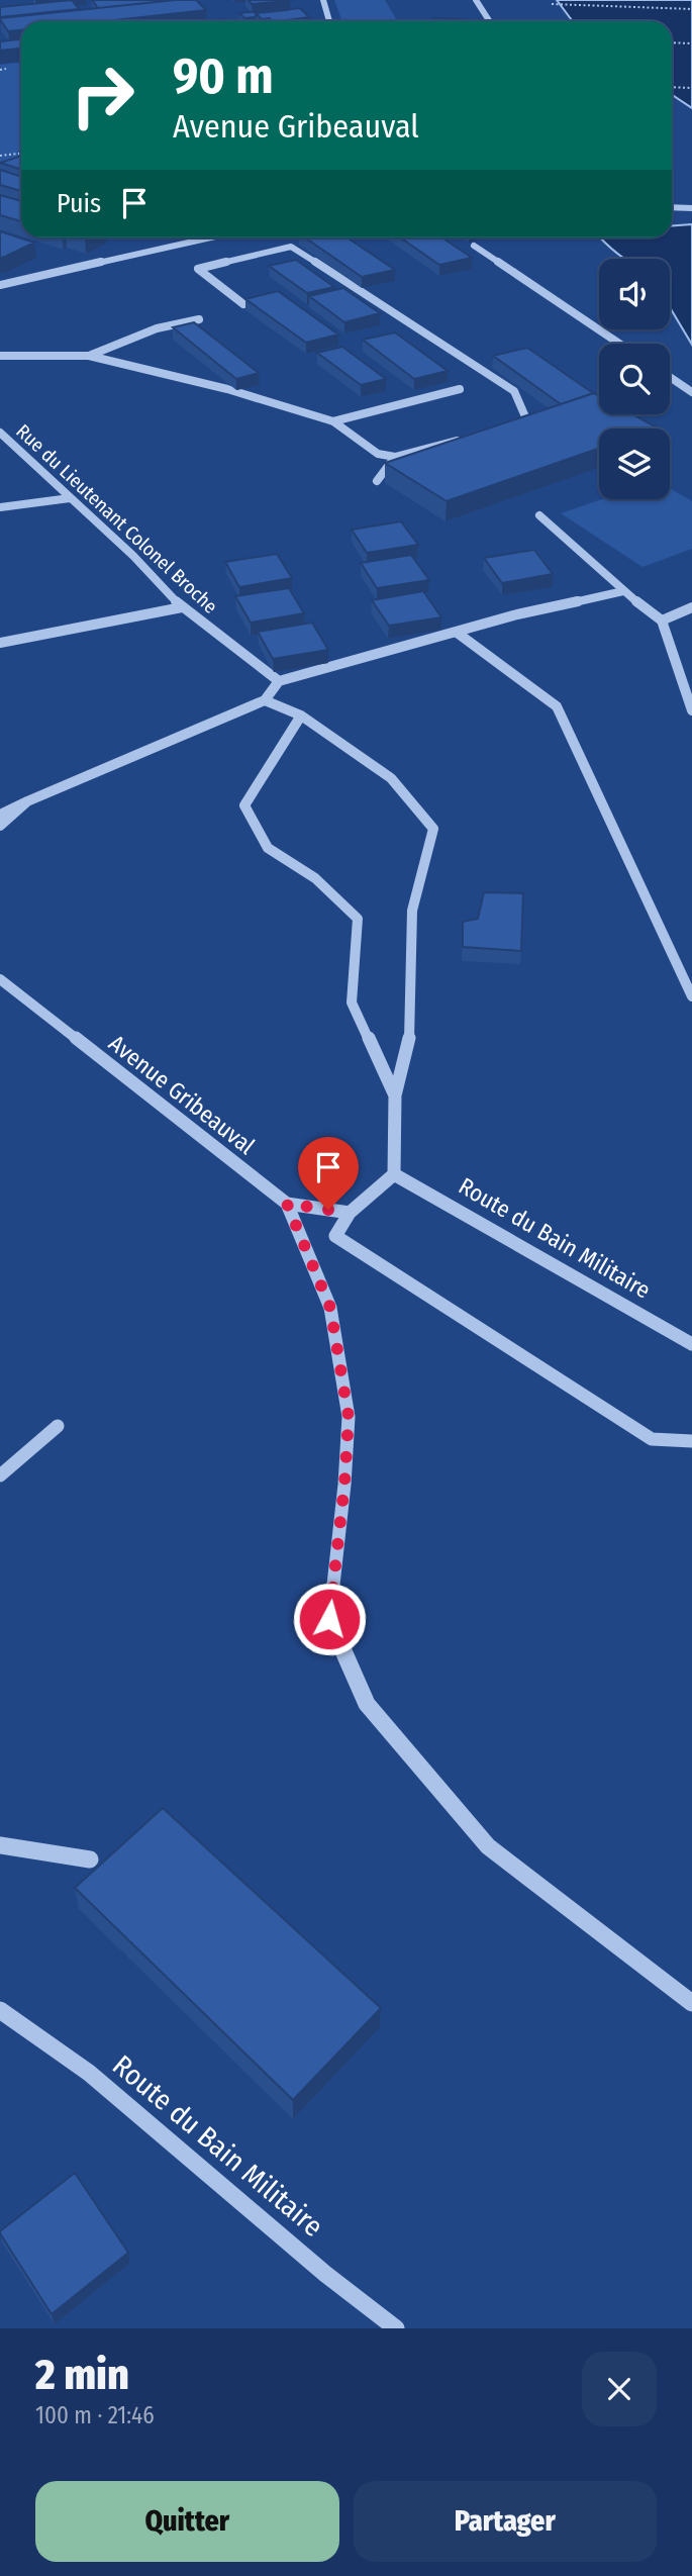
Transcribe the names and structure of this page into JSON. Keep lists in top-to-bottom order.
{
  "streets": {
    "street": ["Rue du Lieutenant Colonel Broche", "Avenue Gribeauval", "Route du Bain Militaire"]
  },
  "page": {
    "turn": ["90 m", "Avenue Gribeauval"],
    "then": "Puis",
    "heading": ["2 min", "100 m · 21:46"],
    "buttons": ["Quitter", "Partager"]
  }
}
